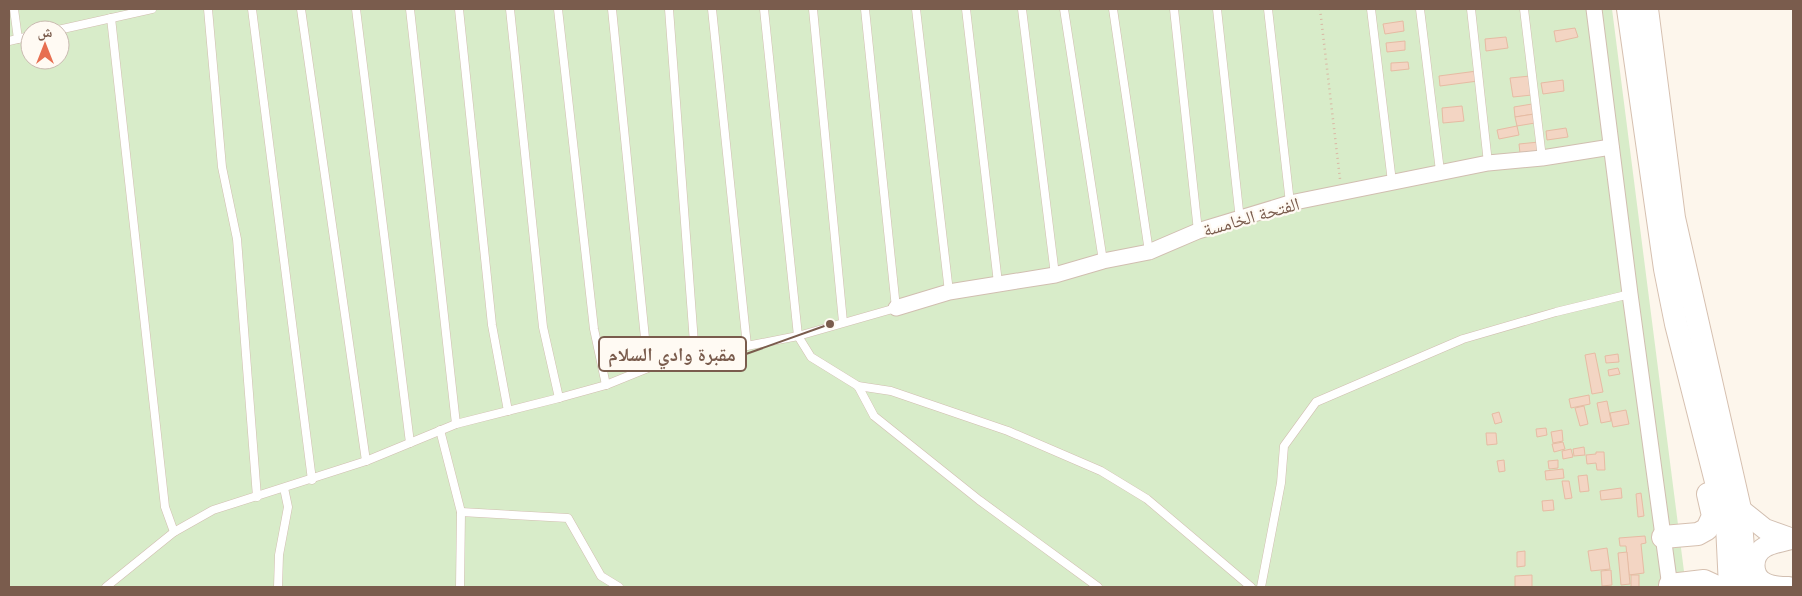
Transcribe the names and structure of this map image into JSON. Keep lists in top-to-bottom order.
{
  "streets": {
    "street": ["الفتحة الخامسة"]
  },
  "places": ["مقبرة وادي السلام"],
  "north": "top"
}
